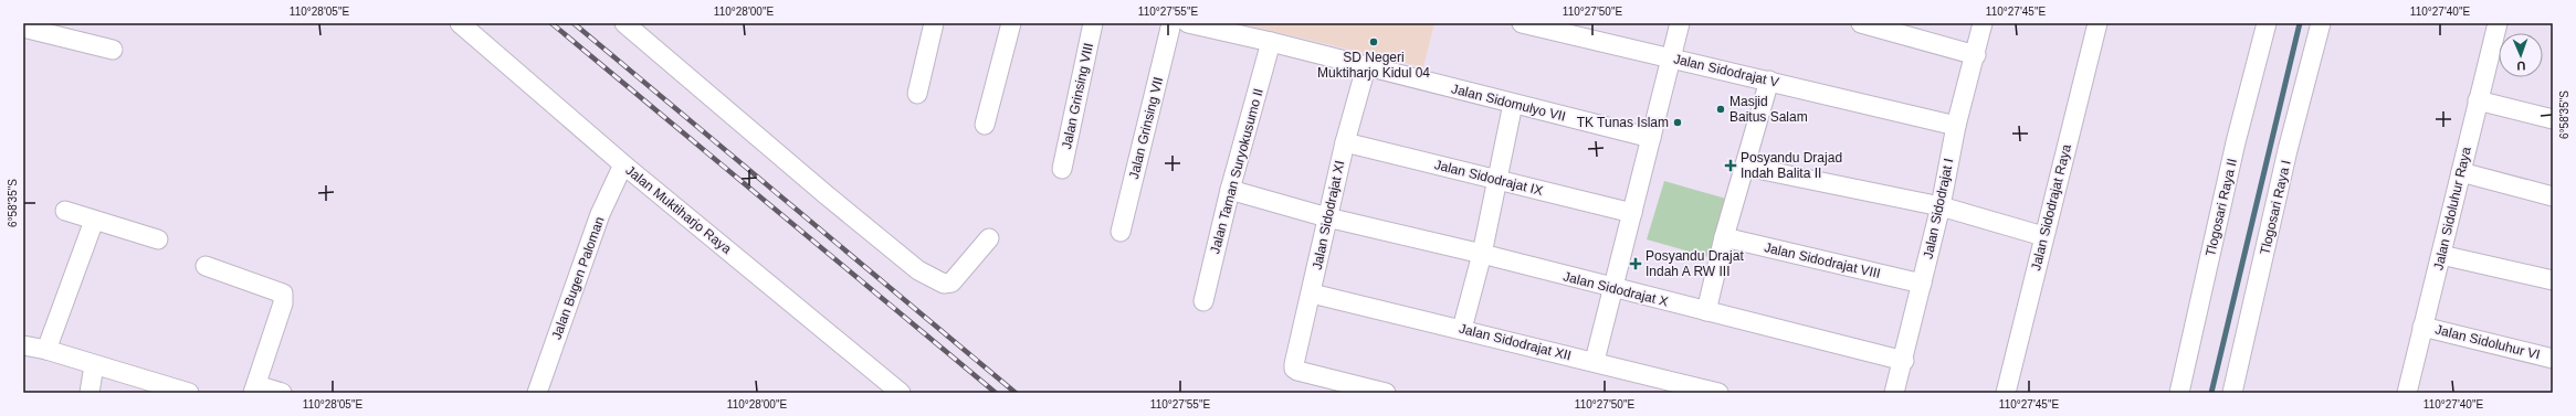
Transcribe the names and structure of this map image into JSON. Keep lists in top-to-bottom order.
{
  "streets": {
    "street": [
      "Jalan Sidodrajat V",
      "Jalan Grinsing VIII",
      "Jalan Sidomulyo VII",
      "Jalan Grinsing VII",
      "Jalan Taman Suryokusumo II",
      "Jalan Sidodrajat IX",
      "Jalan Sidodrajat Raya",
      "Tlogosari Raya II",
      "Tlogosari Raya I",
      "Jalan Sidodrajat I",
      "Jalan Sidoluhur Raya",
      "Jalan Muktiharjo Raya",
      "Jalan Sidodrajat XI",
      "Jalan Sidodrajat VIII",
      "Jalan Bugen Paloman",
      "Jalan Sidodrajat X",
      "Jalan Sidodrajat XII",
      "Jalan Sidoluhur VI"
    ]
  },
  "crossings": [
    ["Jalan Sidodrajat V", "Jalan Sidodrajat I"],
    ["Jalan Sidomulyo VII", "Jalan Taman Suryokusumo II"],
    ["Jalan Sidomulyo VII", "Jalan Sidodrajat XI"],
    ["Jalan Taman Suryokusumo II", "Jalan Sidodrajat X"],
    ["Jalan Sidodrajat IX", "Jalan Sidodrajat XI"],
    ["Jalan Sidodrajat I", "Jalan Sidodrajat VIII"],
    ["Jalan Sidodrajat I", "Jalan Sidodrajat X"],
    ["Jalan Sidoluhur Raya", "Jalan Sidoluhur VI"],
    ["Jalan Muktiharjo Raya", "Jalan Bugen Paloman"],
    ["Jalan Sidodrajat XI", "Jalan Sidodrajat X"],
    ["Jalan Sidodrajat XI", "Jalan Sidodrajat XII"]
  ],
  "places": {
    "other": ["SD Negeri Muktiharjo Kidul 04", "Masjid Baitus Salam", "TK Tunas Islam"],
    "health": ["Posyandu Drajad Indah Balita II", "Posyandu Drajat Indah A RW III"]
  },
  "north": "bottom",
  "coordinates": [
    "110°28'05\"E",
    "110°28'00\"E",
    "110°27'55\"E",
    "110°27'50\"E",
    "110°27'45\"E",
    "110°27'40\"E",
    "6°58'35\"S"
  ]
}
